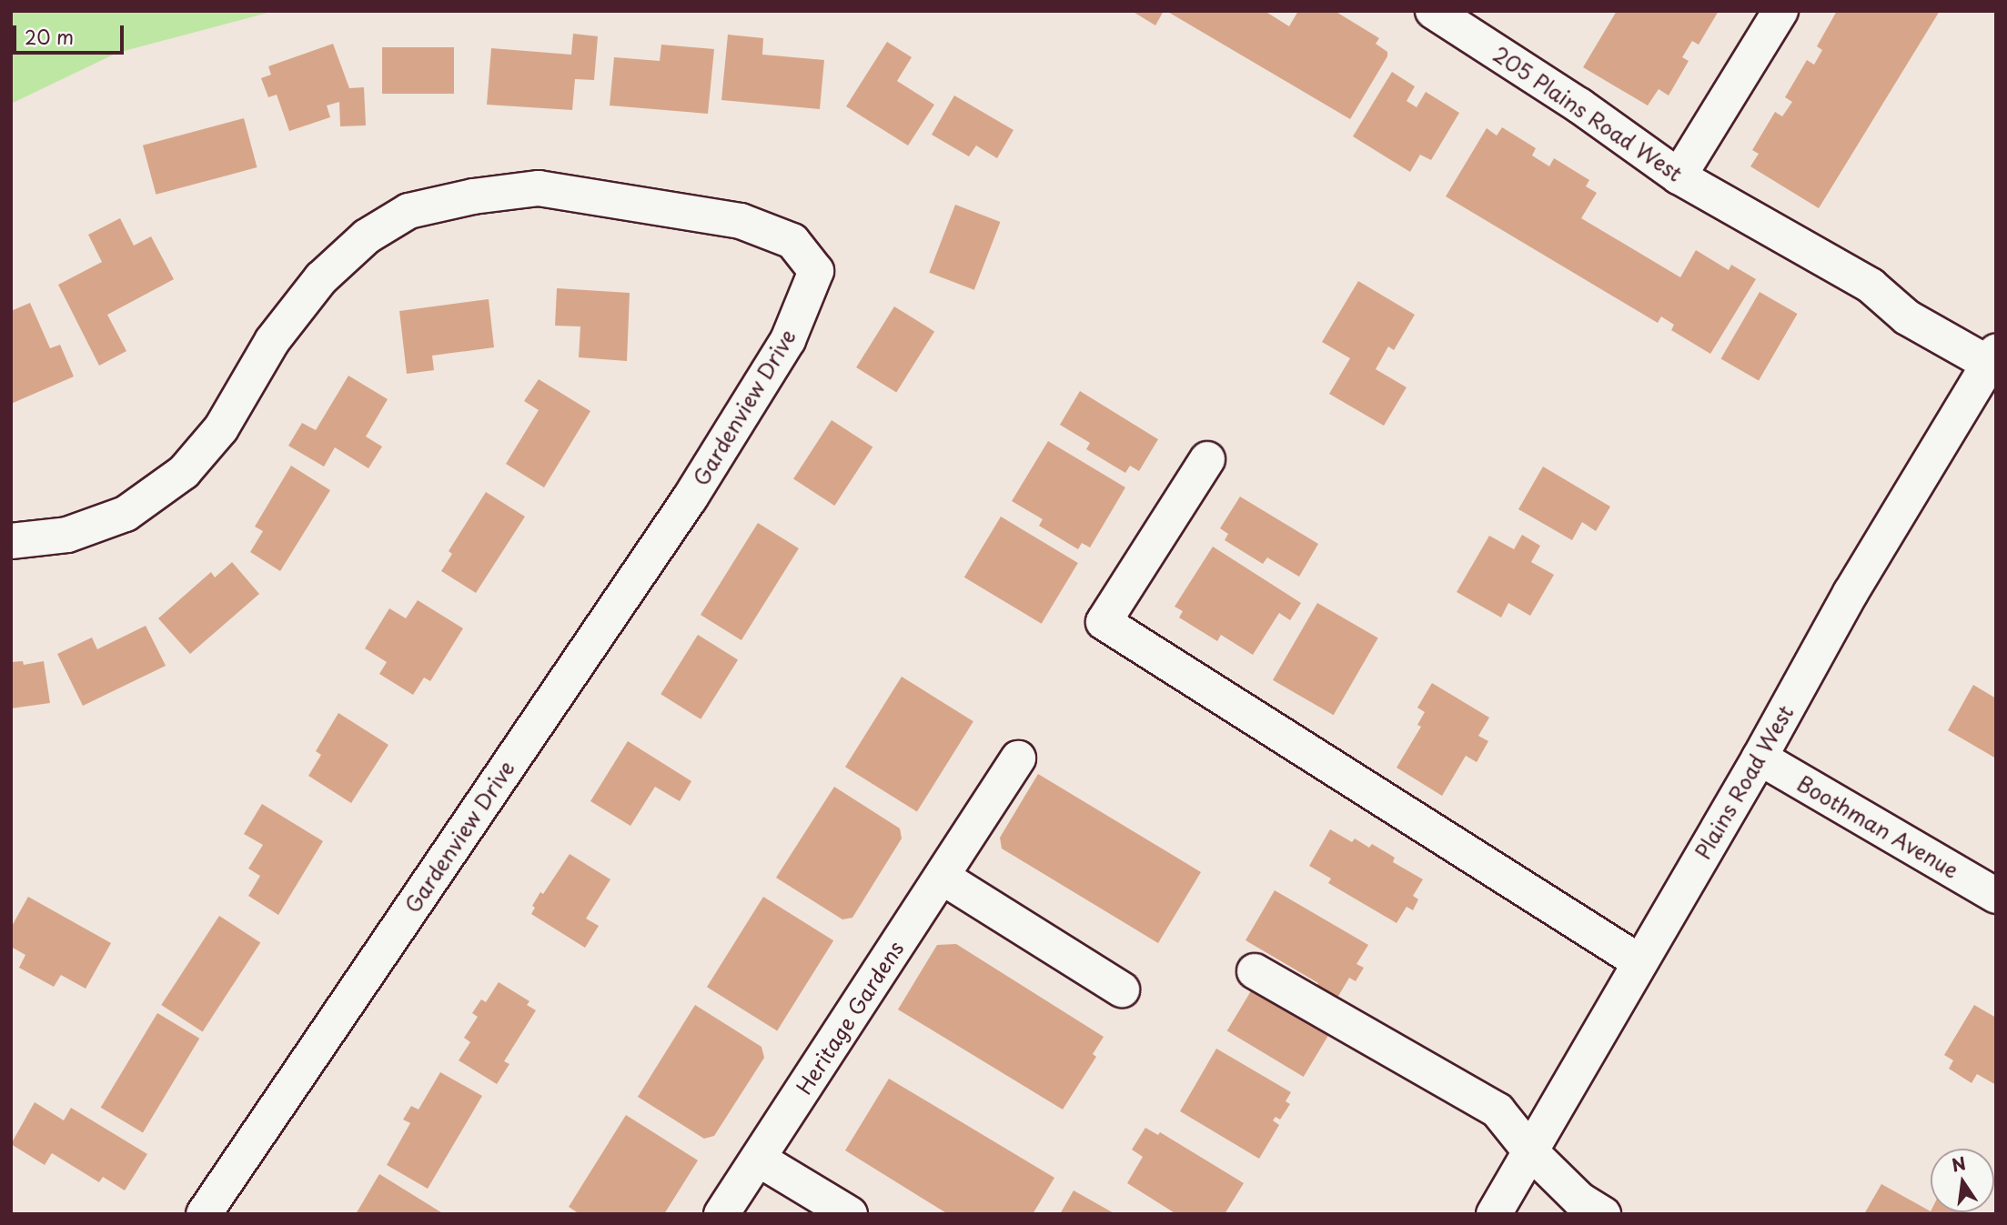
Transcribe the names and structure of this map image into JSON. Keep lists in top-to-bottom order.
{
  "streets": {
    "street": [
      "205 Plains Road West",
      "Gardenview Drive",
      "Plains Road West",
      "Boothman Avenue",
      "Heritage Gardens"
    ]
  },
  "crossings": [
    ["205 Plains Road West", "Plains Road West"],
    ["Plains Road West", "Boothman Avenue"]
  ],
  "scale_bar": "20 m",
  "north": "top"
}
